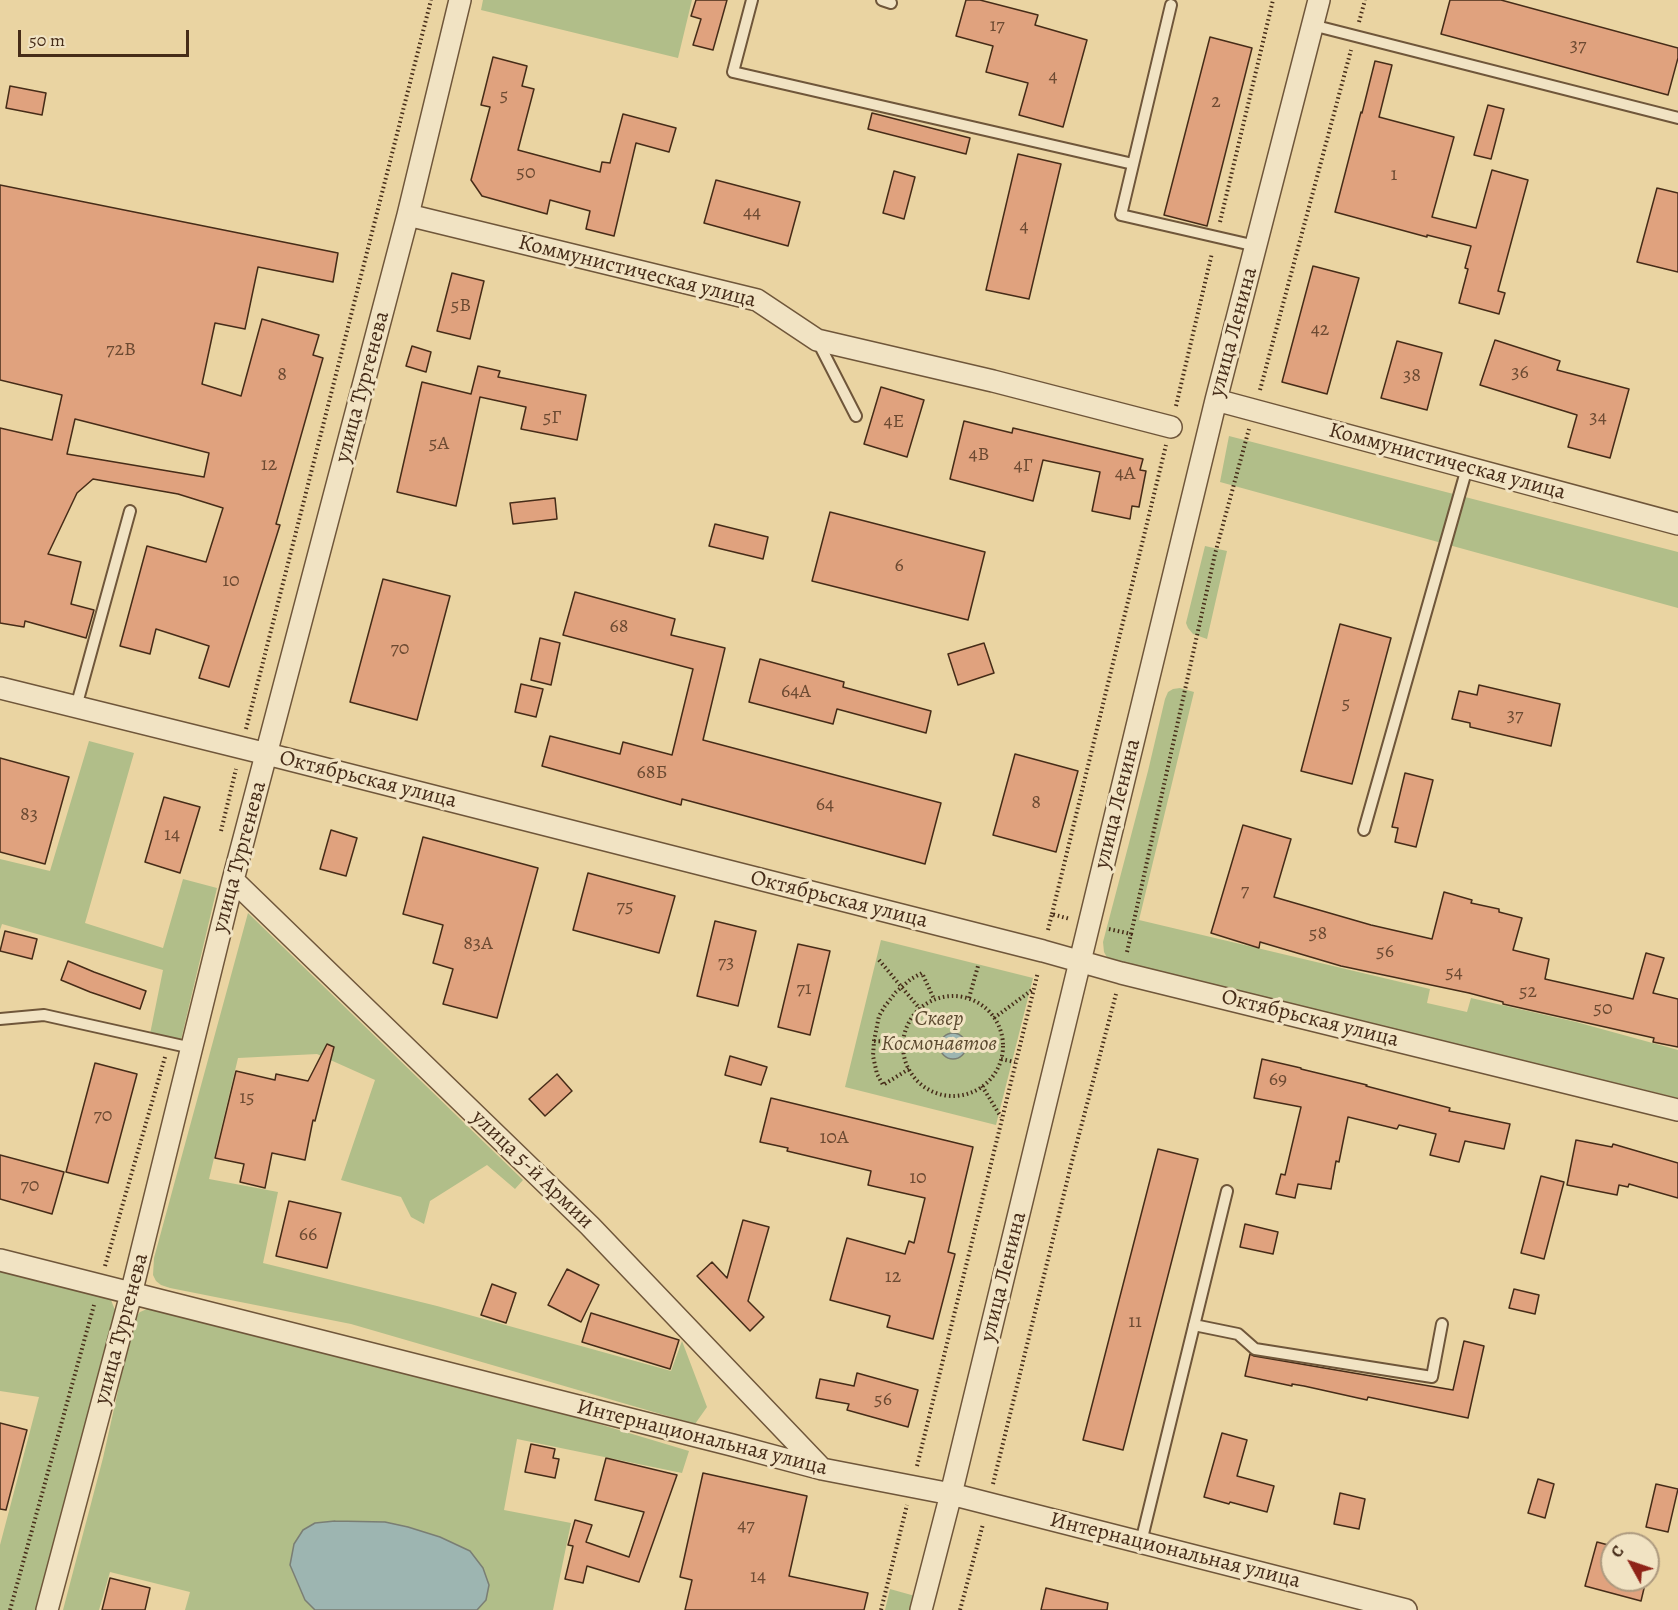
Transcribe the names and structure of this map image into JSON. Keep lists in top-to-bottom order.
{
  "streets": {
    "street": [
      "Коммунистическая улица",
      "улица Ленина",
      "улица Тургенева",
      "Октябрьская улица",
      "улица 5-й Армии",
      "Интернациональная улица"
    ]
  },
  "crossings": [
    ["Коммунистическая улица", "улица Ленина"],
    ["Коммунистическая улица", "улица Тургенева"],
    ["улица Ленина", "Октябрьская улица"],
    ["улица Ленина", "Интернациональная улица"],
    ["улица Тургенева", "Октябрьская улица"],
    ["улица Тургенева", "улица 5-й Армии"],
    ["улица Тургенева", "Интернациональная улица"],
    ["улица 5-й Армии", "Интернациональная улица"]
  ],
  "parks": ["Сквер Космонавтов"],
  "house_numbers": [
    "17",
    "37",
    "4",
    "5",
    "2",
    "50",
    "1",
    "44",
    "4",
    "5В",
    "42",
    "72В",
    "36",
    "8",
    "38",
    "5Г",
    "34",
    "4Е",
    "5А",
    "4В",
    "12",
    "4Г",
    "4А",
    "6",
    "10",
    "68",
    "70",
    "64А",
    "5",
    "37",
    "68Б",
    "8",
    "64",
    "83",
    "14",
    "7",
    "75",
    "58",
    "83А",
    "56",
    "73",
    "54",
    "71",
    "52",
    "50",
    "69",
    "15",
    "70",
    "10А",
    "10",
    "70",
    "66",
    "12",
    "11",
    "56",
    "47",
    "14"
  ],
  "scale_bar": "50 m",
  "north": "top left"
}
